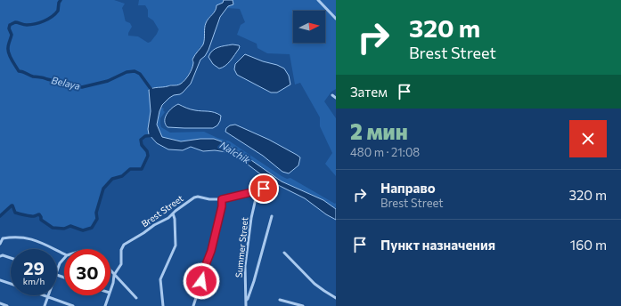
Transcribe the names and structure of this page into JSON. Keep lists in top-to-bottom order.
{
  "streets": {
    "street": ["Brest Street", "Summer Street"]
  },
  "crossings": [
    ["Brest Street", "Summer Street"]
  ],
  "water": ["Belaya", "Nalchik"],
  "north": "right",
  "page": {
    "turn": ["320 m", "Brest Street"],
    "then": "Затем",
    "heading": ["2 мин", "480 m · 21:08"],
    "list": [
      {
        "name": "Направо",
        "note": "Brest Street",
        "value": "320 m"
      },
      {
        "name": "Пункт назначения",
        "value": "160 m"
      }
    ],
    "speed": "29 km/h",
    "limit": "30"
  }
}
